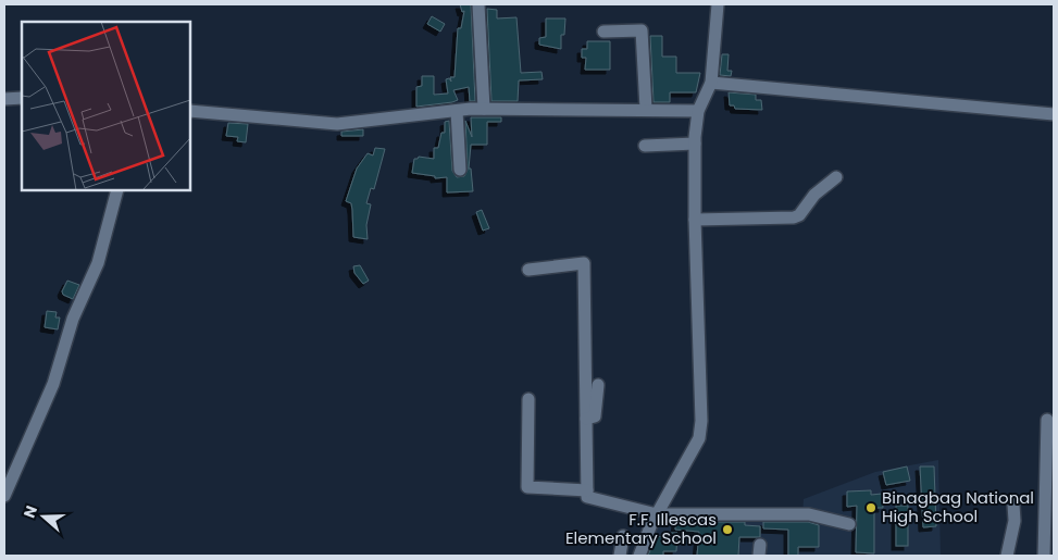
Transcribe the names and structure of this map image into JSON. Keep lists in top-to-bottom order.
{
  "places": ["Binagbag National High School", "F.F. Illescas Elementary School"],
  "north": "left"
}
